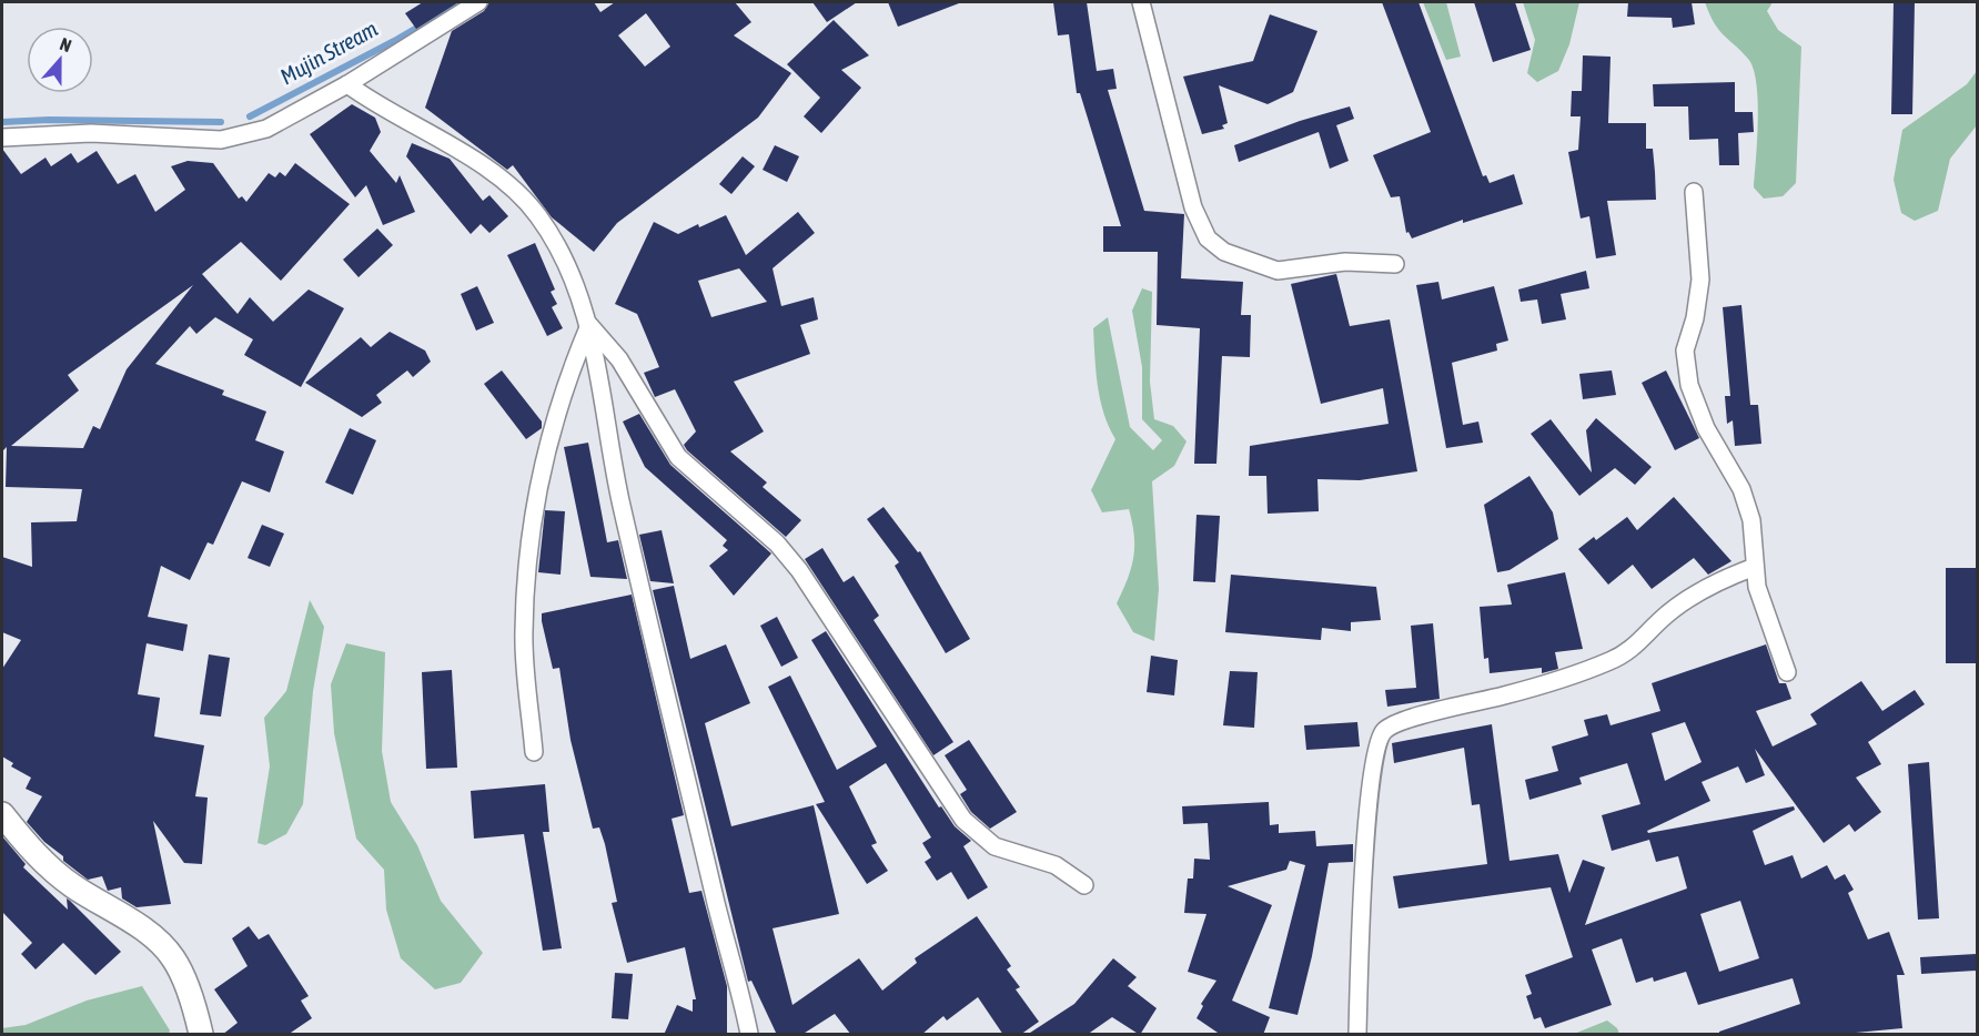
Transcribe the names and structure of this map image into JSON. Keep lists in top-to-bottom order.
{
  "water": ["Mujin Stream"],
  "north": "top"
}
